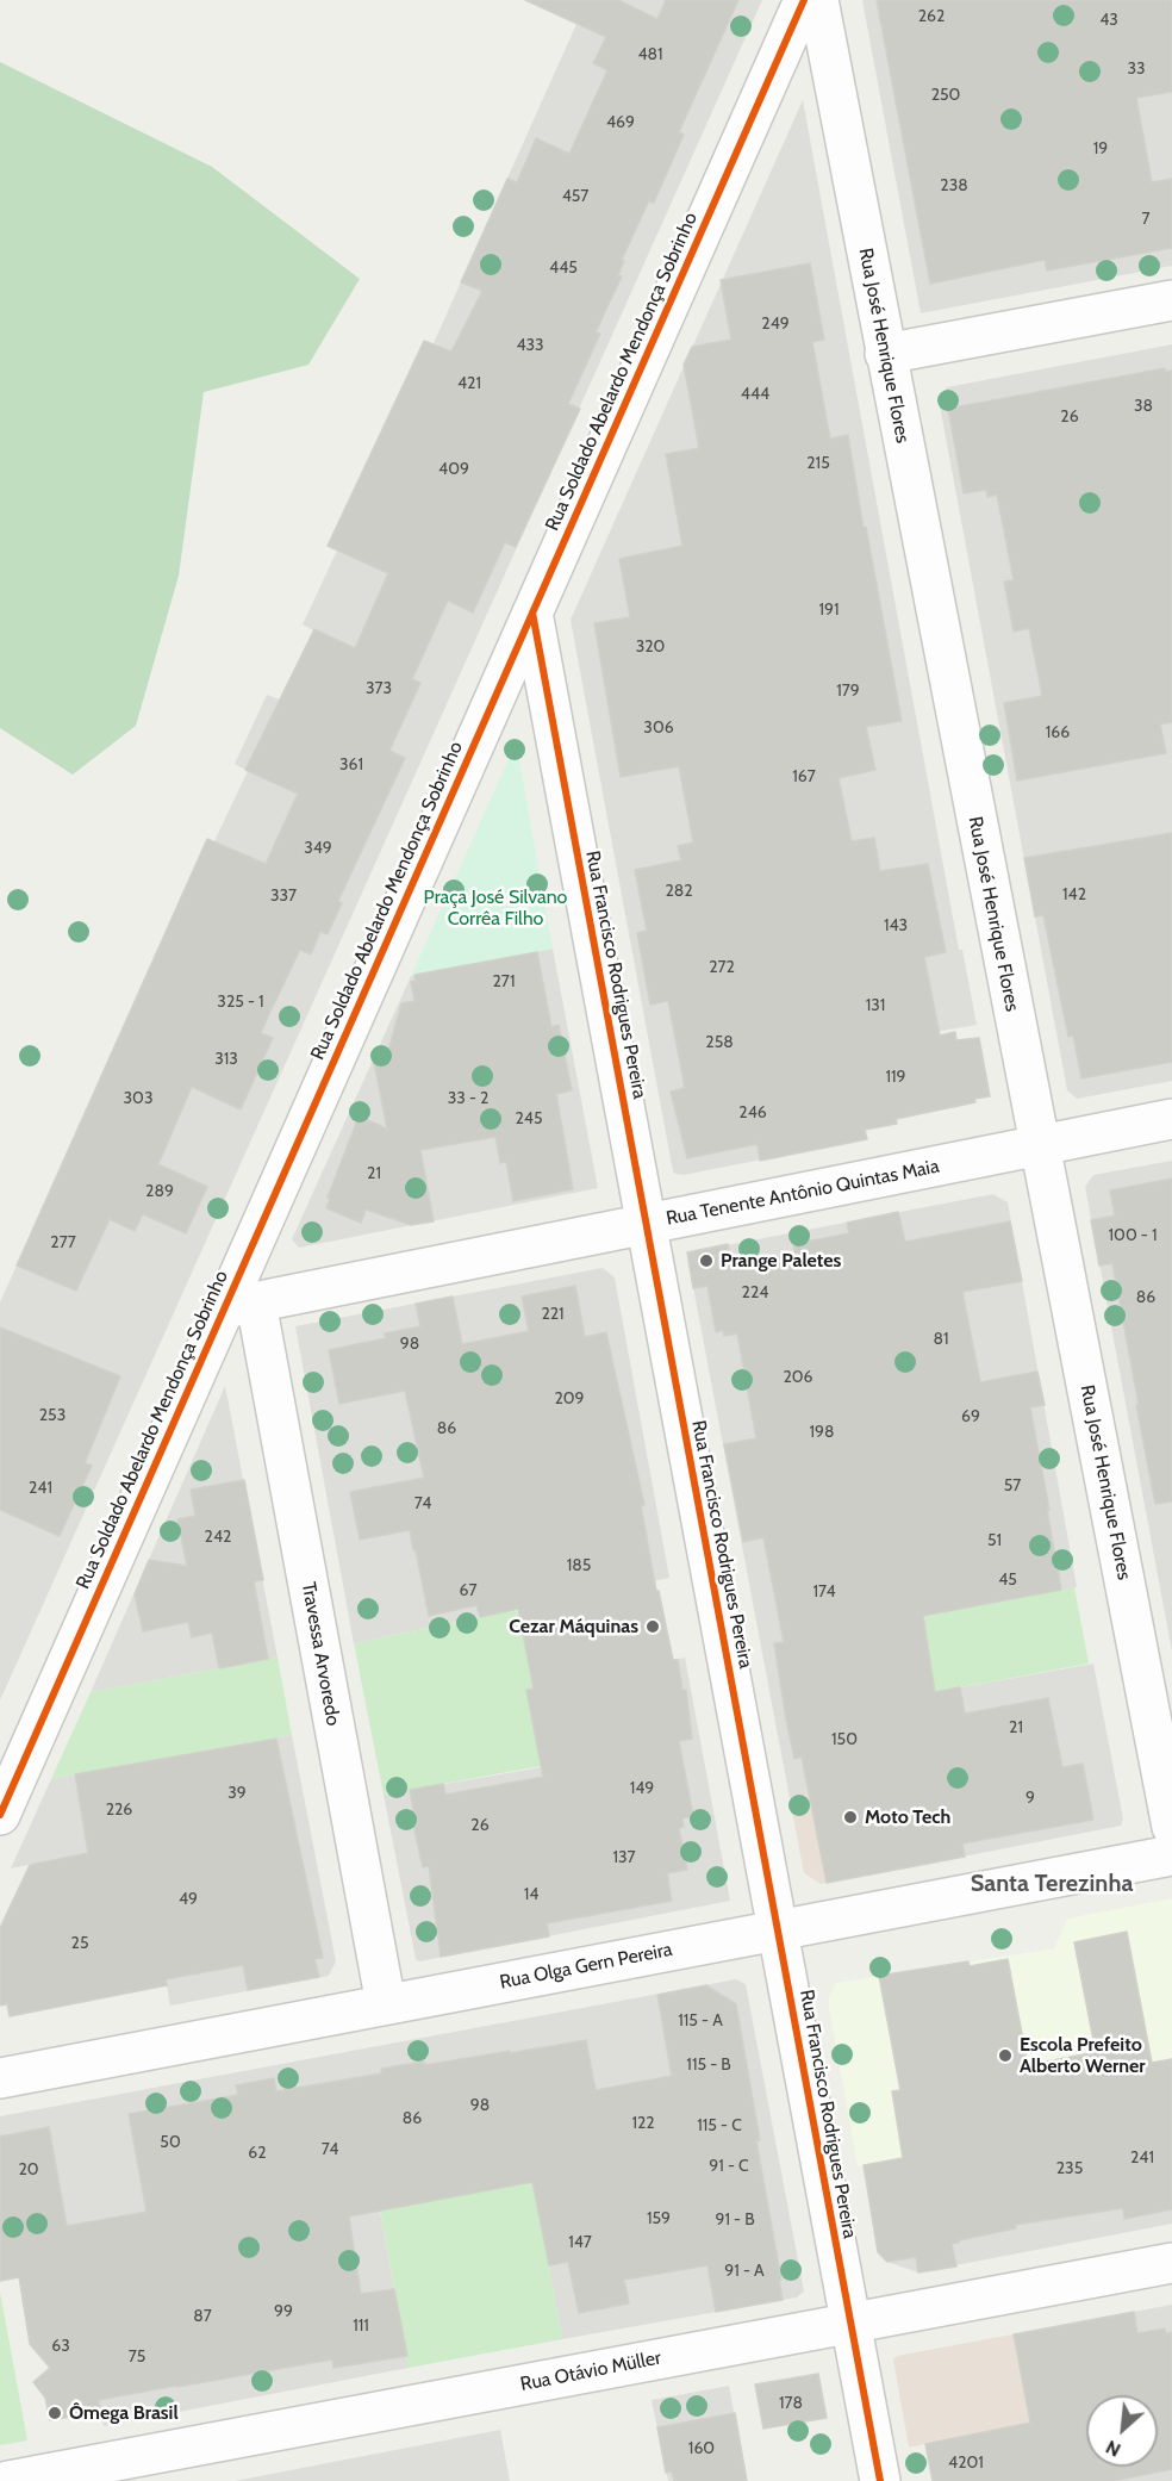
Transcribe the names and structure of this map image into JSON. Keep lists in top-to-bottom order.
{
  "streets": {
    "street": [
      "Rua José Henrique Flores",
      "Rua Soldado Abelardo Mendonça Sobrinho",
      "Rua Francisco Rodrigues Pereira",
      "Rua Tenente Antônio Quintas Maia",
      "Travessa Arvoredo",
      "Rua Olga Gern Pereira",
      "Rua Otávio Müller"
    ]
  },
  "crossings": [
    ["Rua José Henrique Flores", "Rua Tenente Antônio Quintas Maia"],
    ["Rua Soldado Abelardo Mendonça Sobrinho", "Rua Francisco Rodrigues Pereira"],
    ["Rua Soldado Abelardo Mendonça Sobrinho", "Rua Tenente Antônio Quintas Maia"],
    ["Rua Soldado Abelardo Mendonça Sobrinho", "Travessa Arvoredo"],
    ["Rua Francisco Rodrigues Pereira", "Rua Tenente Antônio Quintas Maia"],
    ["Rua Francisco Rodrigues Pereira", "Rua Olga Gern Pereira"],
    ["Rua Francisco Rodrigues Pereira", "Rua Otávio Müller"],
    ["Rua Tenente Antônio Quintas Maia", "Travessa Arvoredo"],
    ["Travessa Arvoredo", "Rua Olga Gern Pereira"]
  ],
  "districts": ["Santa Terezinha"],
  "parks": ["Praça José Silvano Corrêa Filho"],
  "places": [
    "Prange Paletes",
    "Cezar Máquinas",
    "Moto Tech",
    "Escola Prefeito Alberto Werner",
    "Ômega Brasil"
  ],
  "house_numbers": [
    "262",
    "43",
    "481",
    "33",
    "250",
    "469",
    "19",
    "238",
    "457",
    "7",
    "445",
    "249",
    "433",
    "421",
    "444",
    "38",
    "26",
    "215",
    "409",
    "191",
    "320",
    "373",
    "179",
    "306",
    "166",
    "361",
    "167",
    "349",
    "282",
    "142",
    "337",
    "143",
    "272",
    "271",
    "325 - 1",
    "131",
    "258",
    "313",
    "119",
    "303",
    "33 - 2",
    "246",
    "245",
    "21",
    "289",
    "100 - 1",
    "277",
    "224",
    "86",
    "221",
    "81",
    "98",
    "206",
    "209",
    "253",
    "69",
    "86",
    "198",
    "57",
    "241",
    "74",
    "242",
    "51",
    "185",
    "45",
    "67",
    "174",
    "21",
    "150",
    "149",
    "39",
    "9",
    "226",
    "26",
    "137",
    "14",
    "49",
    "25",
    "115 - A",
    "115 - B",
    "98",
    "86",
    "122",
    "115 - C",
    "50",
    "74",
    "62",
    "241",
    "91 - C",
    "235",
    "20",
    "159",
    "91 - B",
    "147",
    "91 - A",
    "99",
    "87",
    "111",
    "63",
    "75",
    "178",
    "160",
    "4201"
  ],
  "north": "bottom left"
}
